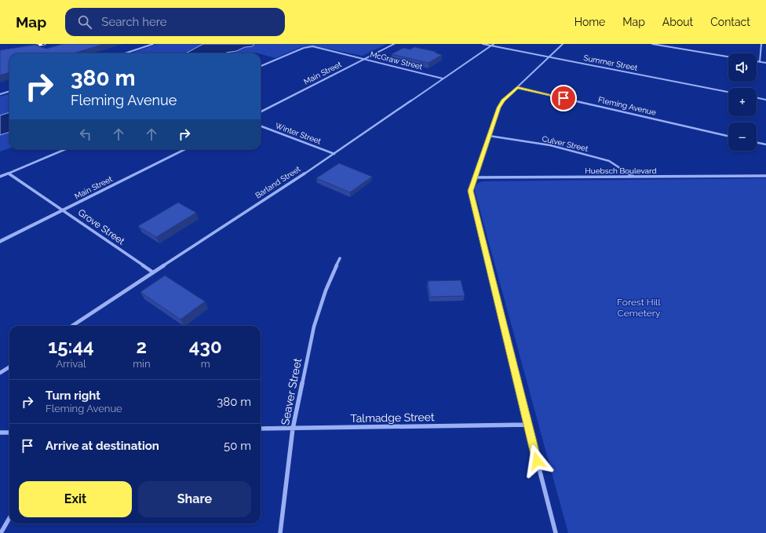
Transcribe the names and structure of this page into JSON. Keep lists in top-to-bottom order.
{
  "streets": {
    "street": [
      "McGraw Street",
      "Summer Street",
      "Main Street",
      "Fleming Avenue",
      "Winter Street",
      "Culver Street",
      "Huebsch Boulevard",
      "Barland Street",
      "Grove Street",
      "Seaver Street",
      "Talmadge Street"
    ]
  },
  "crossings": [
    ["McGraw Street", "Main Street"],
    ["McGraw Street", "Barland Street"],
    ["Summer Street", "Barland Street"],
    ["Main Street", "Grove Street"],
    ["Winter Street", "Barland Street"],
    ["Culver Street", "Huebsch Boulevard"],
    ["Barland Street", "Grove Street"],
    ["Seaver Street", "Talmadge Street"]
  ],
  "parks": ["Forest Hill Cemetery"],
  "page": {
    "header": "Map",
    "search": "Search here",
    "nav": [
      "Home",
      "Map",
      "About",
      "Contact"
    ],
    "map_buttons": ["+", "−"],
    "turn": ["380 m", "Fleming Avenue"],
    "eta": [
      "15:44",
      "Arrival",
      "2",
      "min",
      "430",
      "m"
    ],
    "list": [
      {
        "name": "Turn right",
        "note": "Fleming Avenue",
        "value": "380 m"
      },
      {
        "name": "Arrive at destination",
        "value": "50 m"
      }
    ],
    "buttons": ["Exit", "Share"]
  }
}
